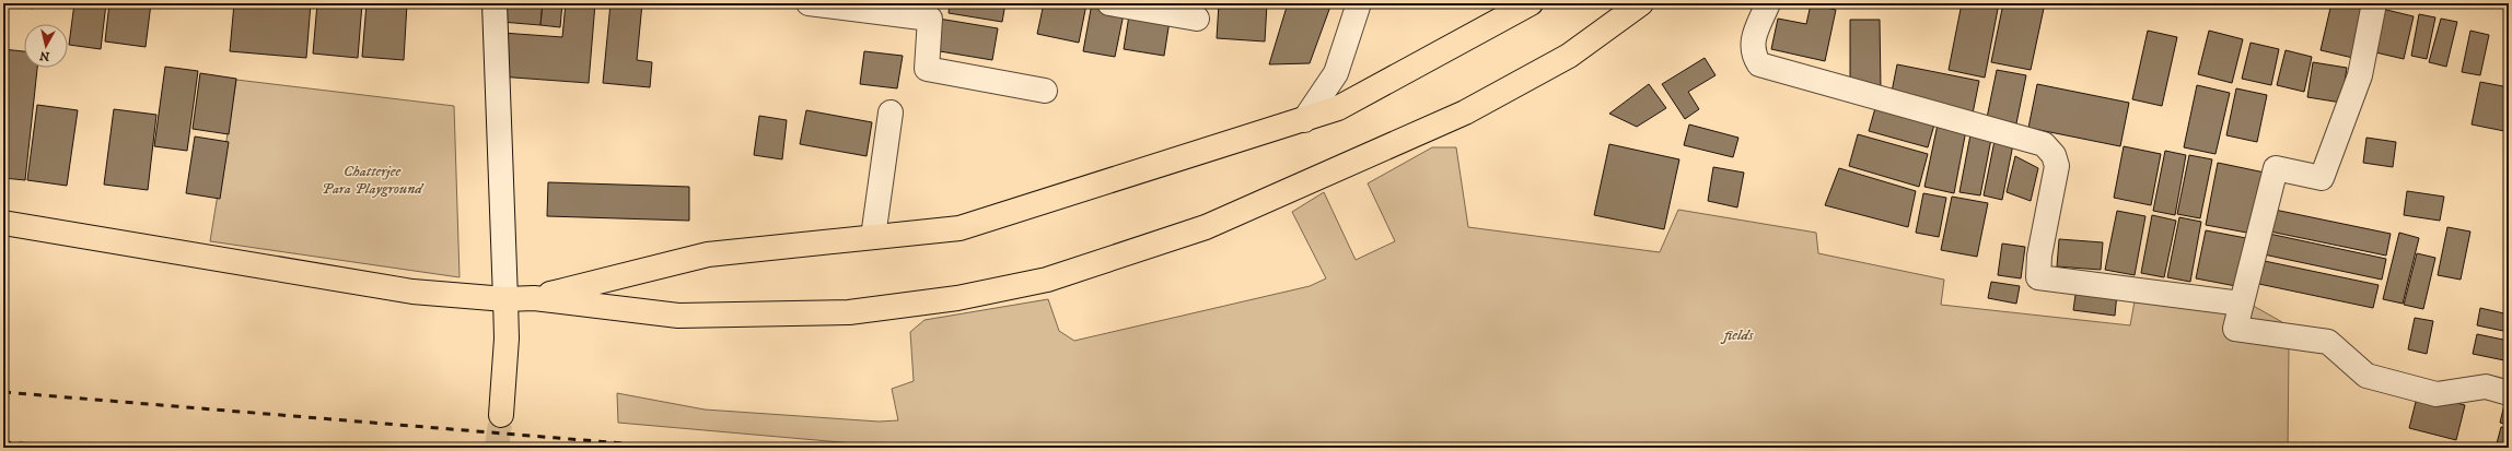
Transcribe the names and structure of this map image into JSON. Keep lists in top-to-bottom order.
{
  "parks": ["Chatterjee Para Playground", "fields"],
  "north": "bottom"
}
